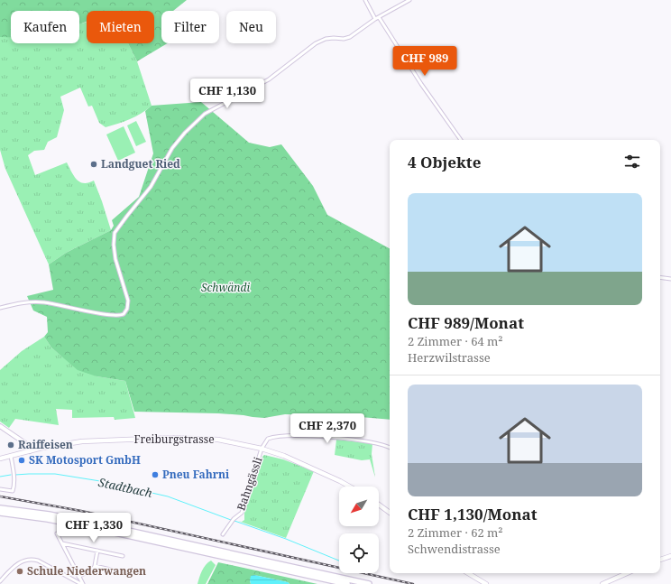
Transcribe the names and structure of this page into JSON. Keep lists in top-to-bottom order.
{
  "streets": {
    "main road": ["Freiburgstrasse"],
    "street": ["Bahngässli"]
  },
  "crossings": [
    ["Freiburgstrasse", "Bahngässli"]
  ],
  "water": ["Stadtbach"],
  "parks": ["Schwändi"],
  "places": [
    "Landguet Ried",
    "Raiffeisen",
    "SK Motosport GmbH",
    "Pneu Fahrni",
    "Schule Niederwangen"
  ],
  "north": "bottom left",
  "page": {
    "chip": [
      "Kaufen",
      "Mieten",
      "Filter",
      "Neu"
    ],
    "price": [
      "CHF 989",
      "CHF 1,130",
      "CHF 2,370",
      "CHF 1,330"
    ],
    "heading": "4 Objekte",
    "list": [
      {
        "name": "CHF 989/Monat",
        "note": "2 Zimmer · 64 m² · Herzwilstrasse"
      },
      {
        "name": "CHF 1,130/Monat",
        "note": "2 Zimmer · 62 m² · Schwendistrasse"
      }
    ]
  }
}
